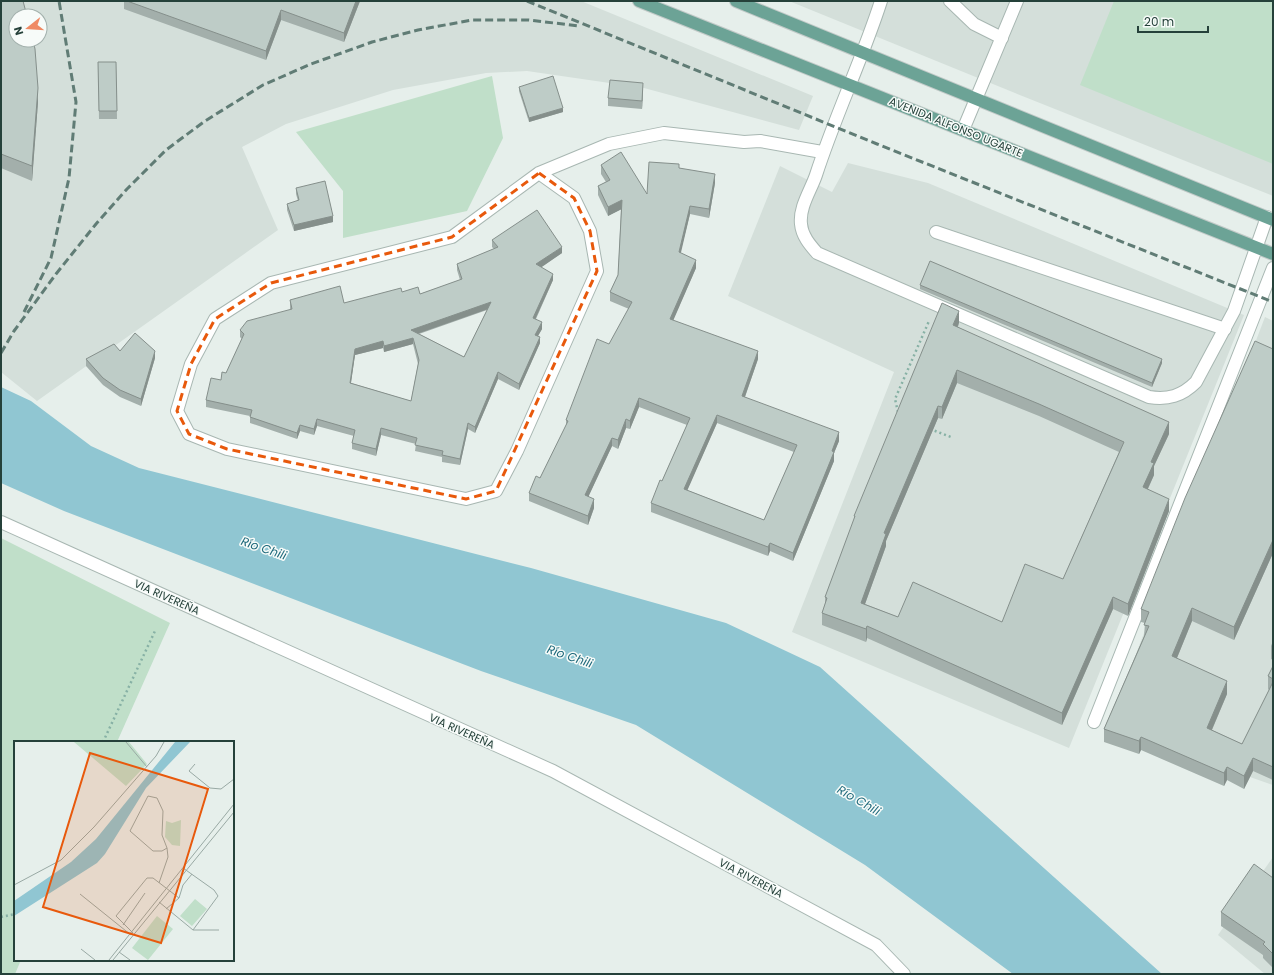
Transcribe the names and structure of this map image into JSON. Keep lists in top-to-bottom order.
{
  "streets": {
    "main road": ["AVENIDA ALFONSO UGARTE"],
    "street": ["VIA RIVEREÑA"]
  },
  "water": ["Río Chili"],
  "scale_bar": "20 m",
  "north": "left"
}
